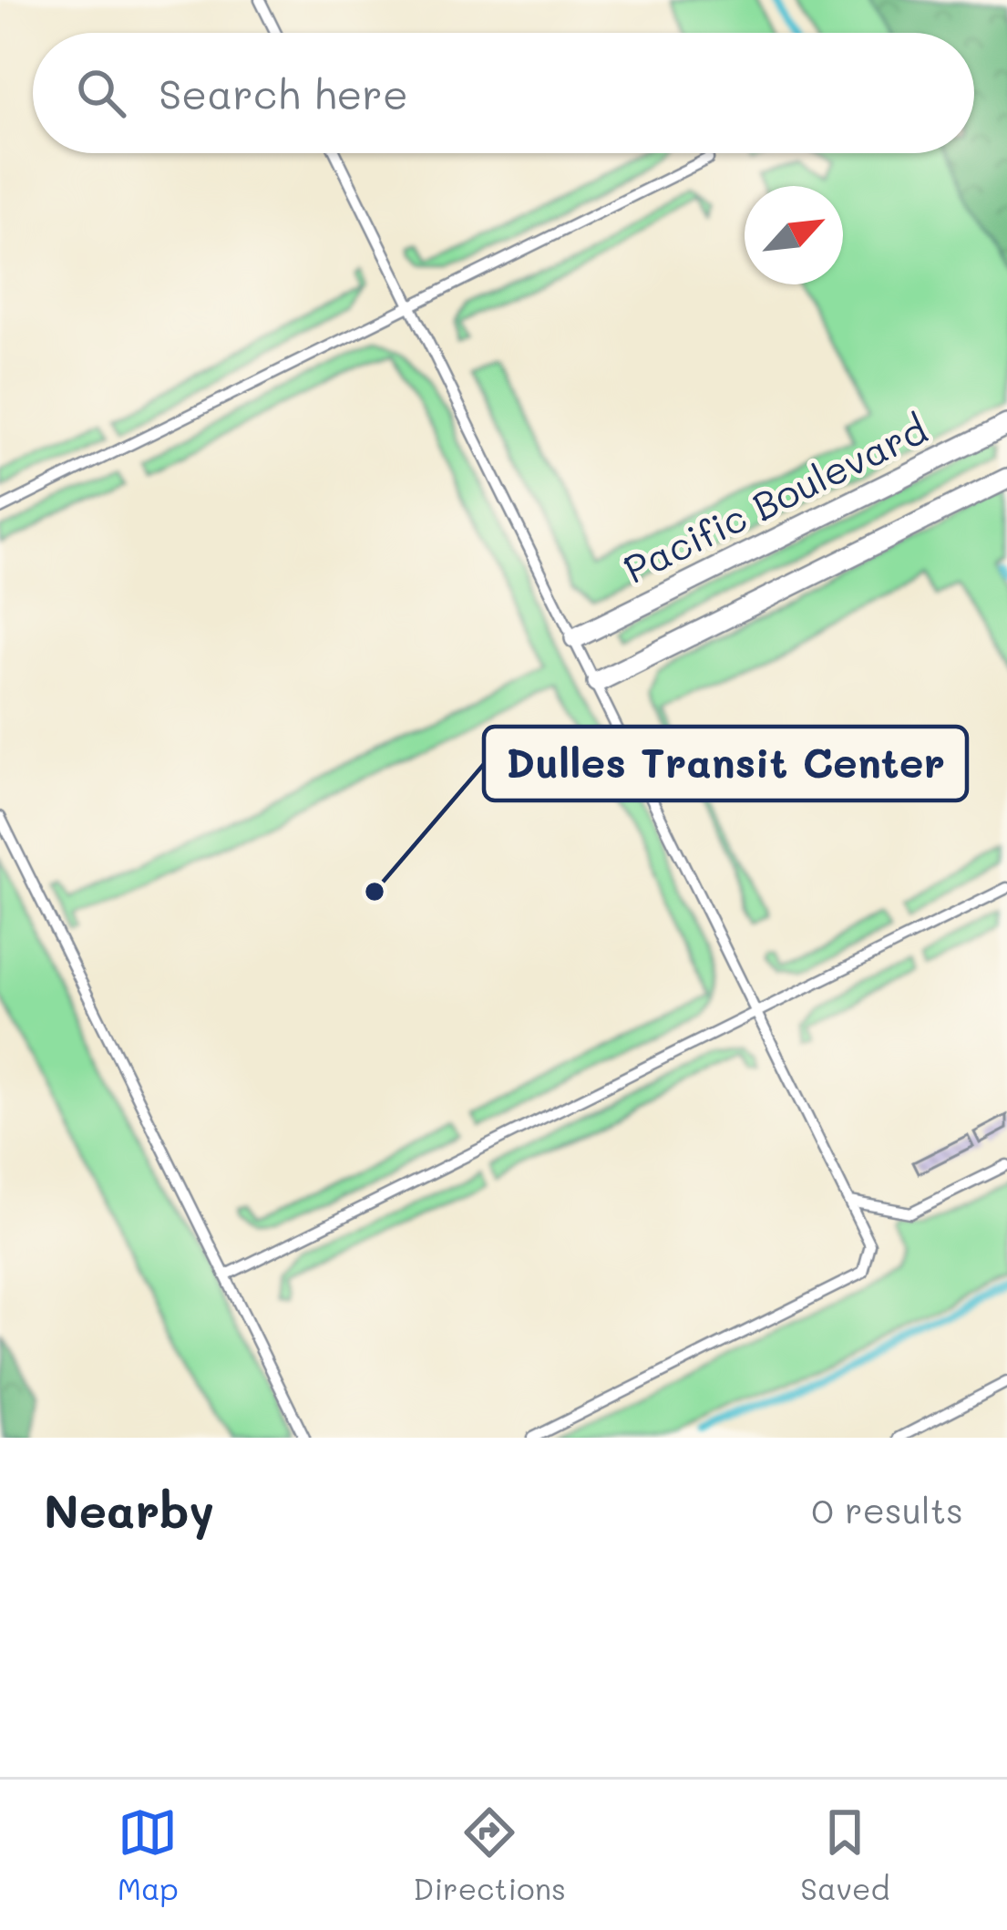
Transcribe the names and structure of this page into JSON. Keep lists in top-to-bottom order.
{
  "streets": {
    "street": ["Pacific Boulevard"]
  },
  "places": ["Dulles Transit Center"],
  "north": "top right",
  "page": {
    "search": "Search here",
    "heading": ["Nearby", "0 results"],
    "nav": ["Map", "Directions", "Saved"]
  }
}
